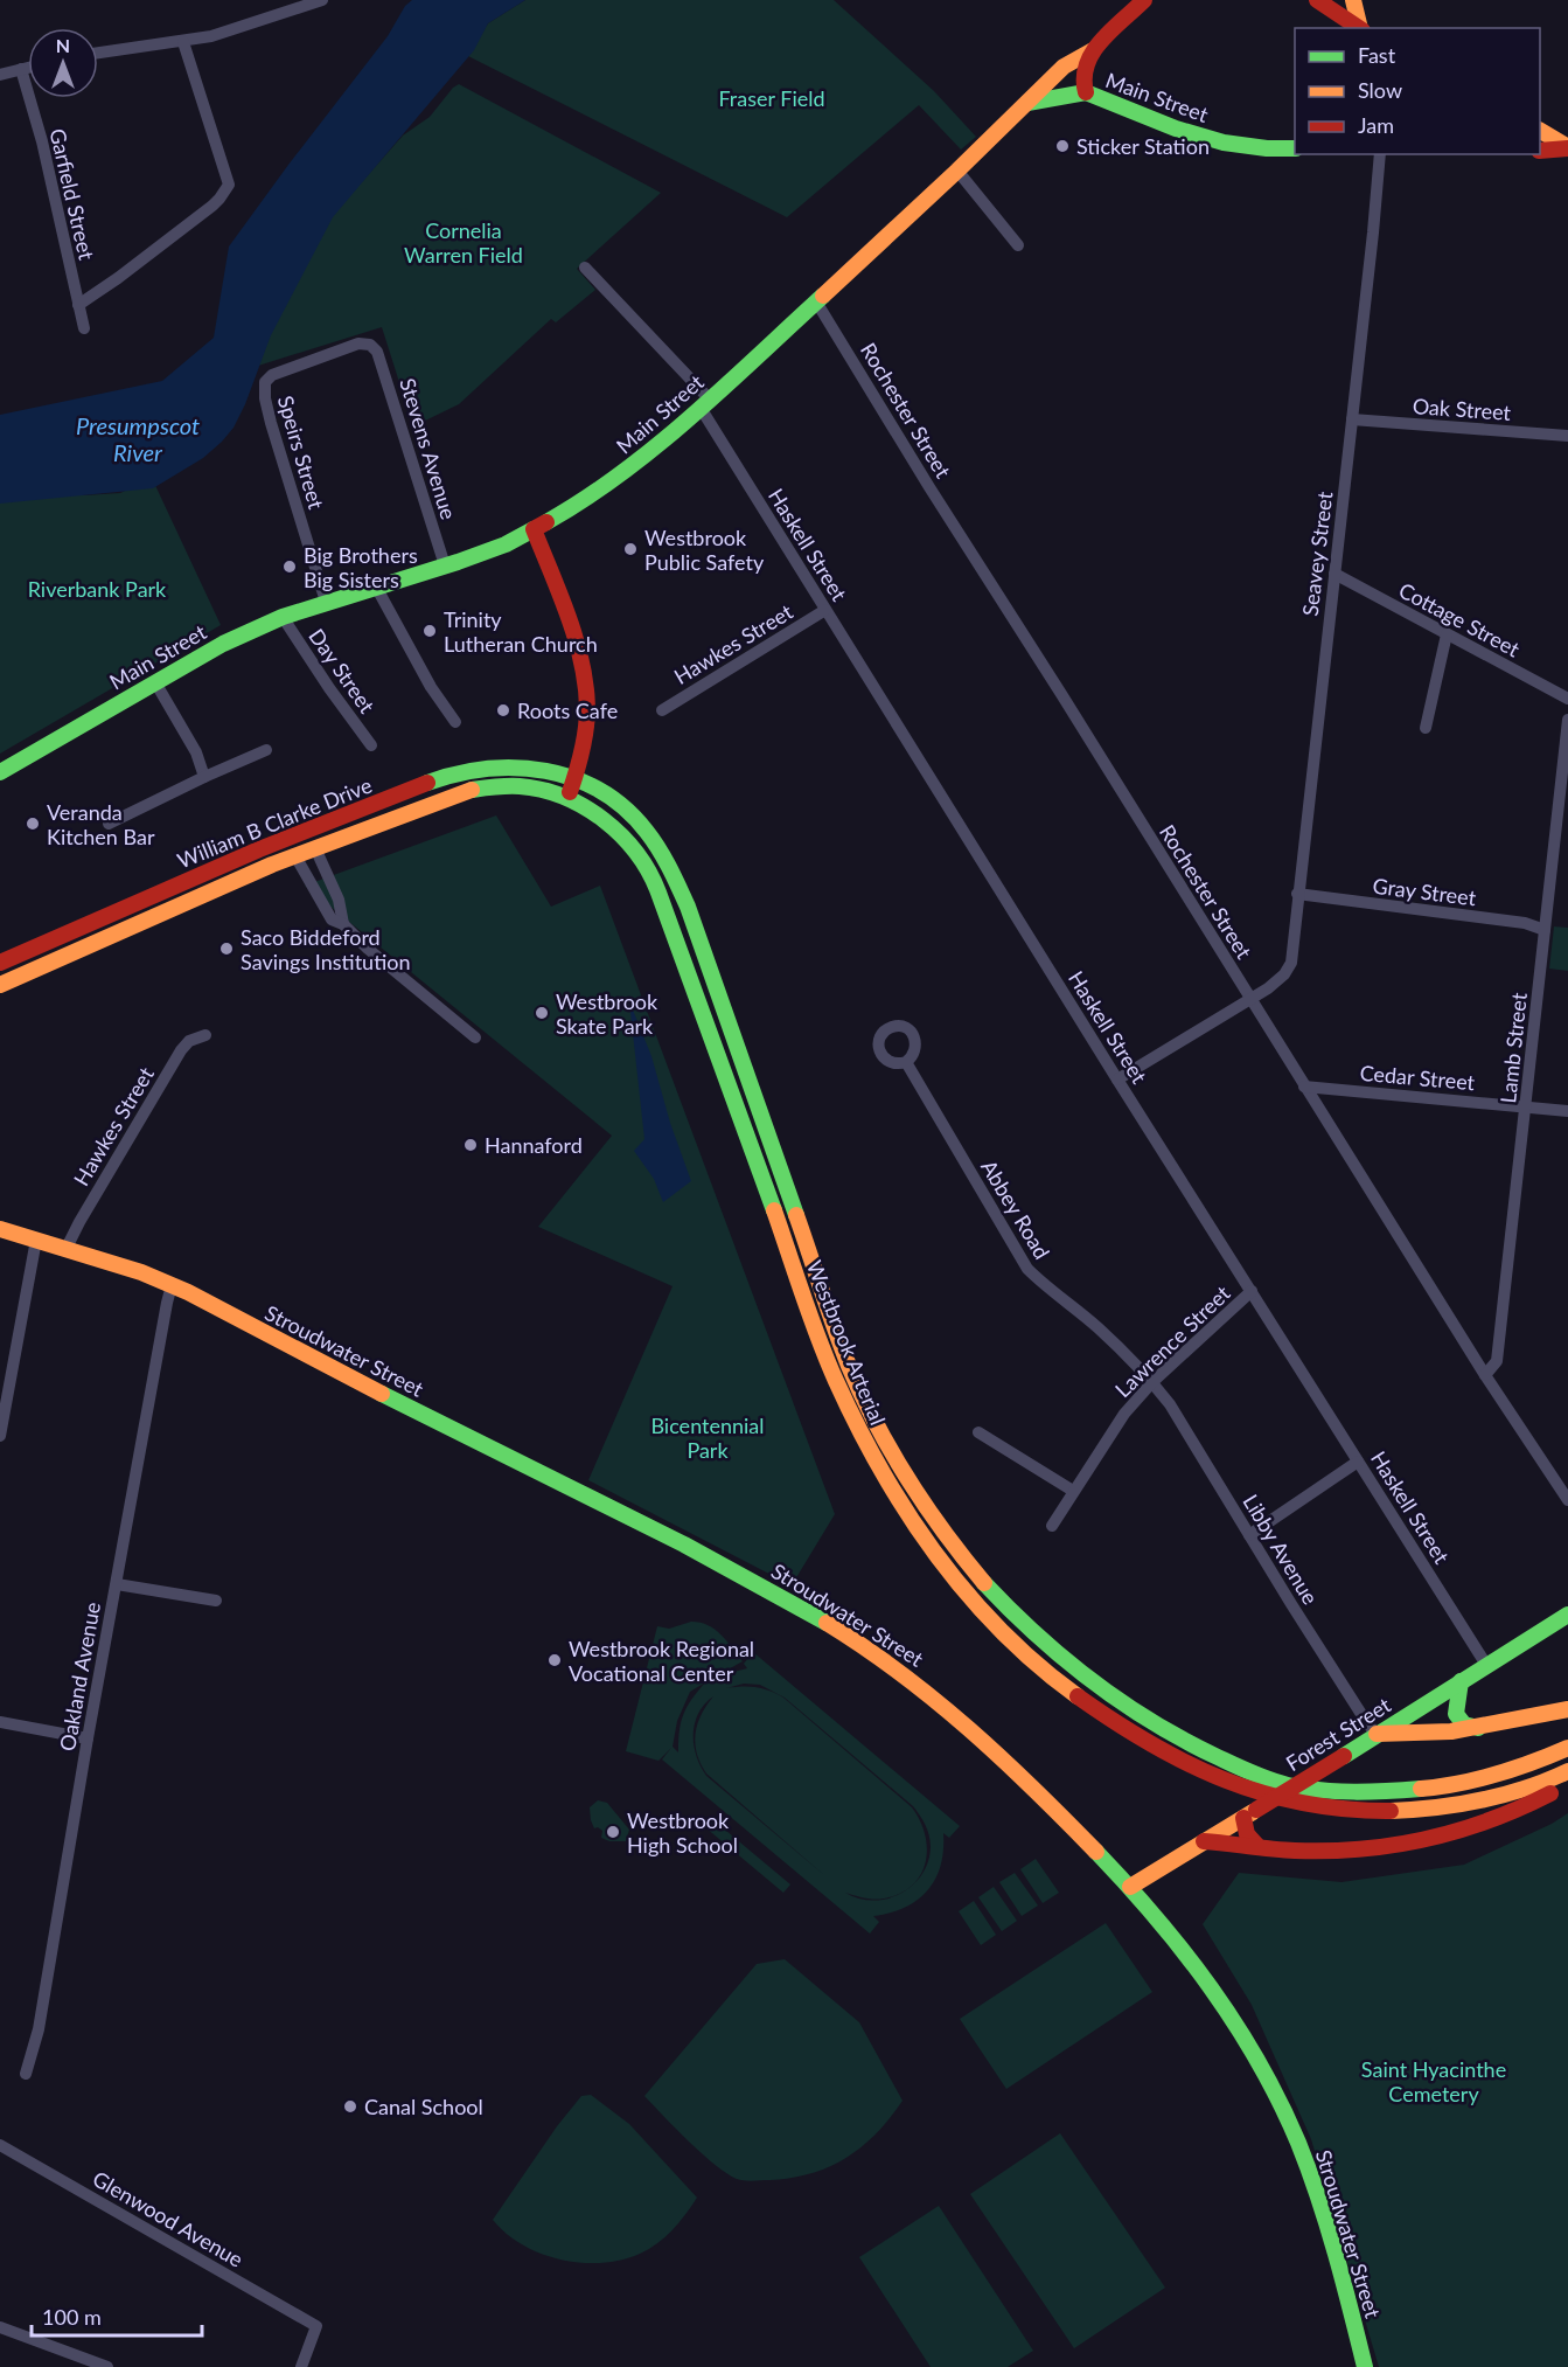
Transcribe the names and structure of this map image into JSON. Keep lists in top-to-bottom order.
{
  "streets": {
    "main road": [
      "Main Street",
      "William B Clarke Drive",
      "Westbrook Arterial",
      "Stroudwater Street",
      "Forest Street"
    ],
    "street": [
      "Garfield Street",
      "Oak Street",
      "Rochester Street",
      "Stevens Avenue",
      "Speirs Street",
      "Haskell Street",
      "Seavey Street",
      "Cottage Street",
      "Hawkes Street",
      "Day Street",
      "Gray Street",
      "Lamb Street",
      "Cedar Street",
      "Abbey Road",
      "Lawrence Street",
      "Libby Avenue",
      "Oakland Avenue",
      "Glenwood Avenue"
    ]
  },
  "crossings": [
    ["Main Street", "Rochester Street"],
    ["Main Street", "Stevens Avenue"],
    ["Main Street", "Speirs Street"],
    ["Main Street", "Haskell Street"],
    ["Main Street", "Day Street"],
    ["Oak Street", "Seavey Street"],
    ["Rochester Street", "Seavey Street"],
    ["Rochester Street", "Lamb Street"],
    ["Rochester Street", "Cedar Street"],
    ["Stevens Avenue", "Speirs Street"],
    ["Haskell Street", "Hawkes Street"],
    ["Haskell Street", "Lawrence Street"],
    ["Haskell Street", "Forest Street"],
    ["Seavey Street", "Cottage Street"],
    ["Seavey Street", "Gray Street"],
    ["Hawkes Street", "Stroudwater Street"],
    ["William B Clarke Drive", "Westbrook Arterial"],
    ["Gray Street", "Lamb Street"],
    ["Lamb Street", "Cedar Street"],
    ["Abbey Road", "Lawrence Street"],
    ["Abbey Road", "Libby Avenue"],
    ["Lawrence Street", "Libby Avenue"],
    ["Stroudwater Street", "Oakland Avenue"],
    ["Stroudwater Street", "Forest Street"],
    ["Libby Avenue", "Forest Street"]
  ],
  "water": ["Presumpscot River"],
  "parks": [
    "Fraser Field",
    "Cornelia Warren Field",
    "Riverbank Park",
    "Bicentennial Park",
    "Saint Hyacinthe Cemetery"
  ],
  "places": [
    "Sticker Station",
    "Westbrook Public Safety",
    "Big Brothers Big Sisters",
    "Trinity Lutheran Church",
    "Roots Cafe",
    "Veranda Kitchen Bar",
    "Saco Biddeford Savings Institution",
    "Westbrook Skate Park",
    "Hannaford",
    "Westbrook Regional Vocational Center",
    "Westbrook High School",
    "Canal School"
  ],
  "legend": ["Fast", "Slow", "Jam"],
  "scale_bar": "100 m",
  "north": "top"
}
